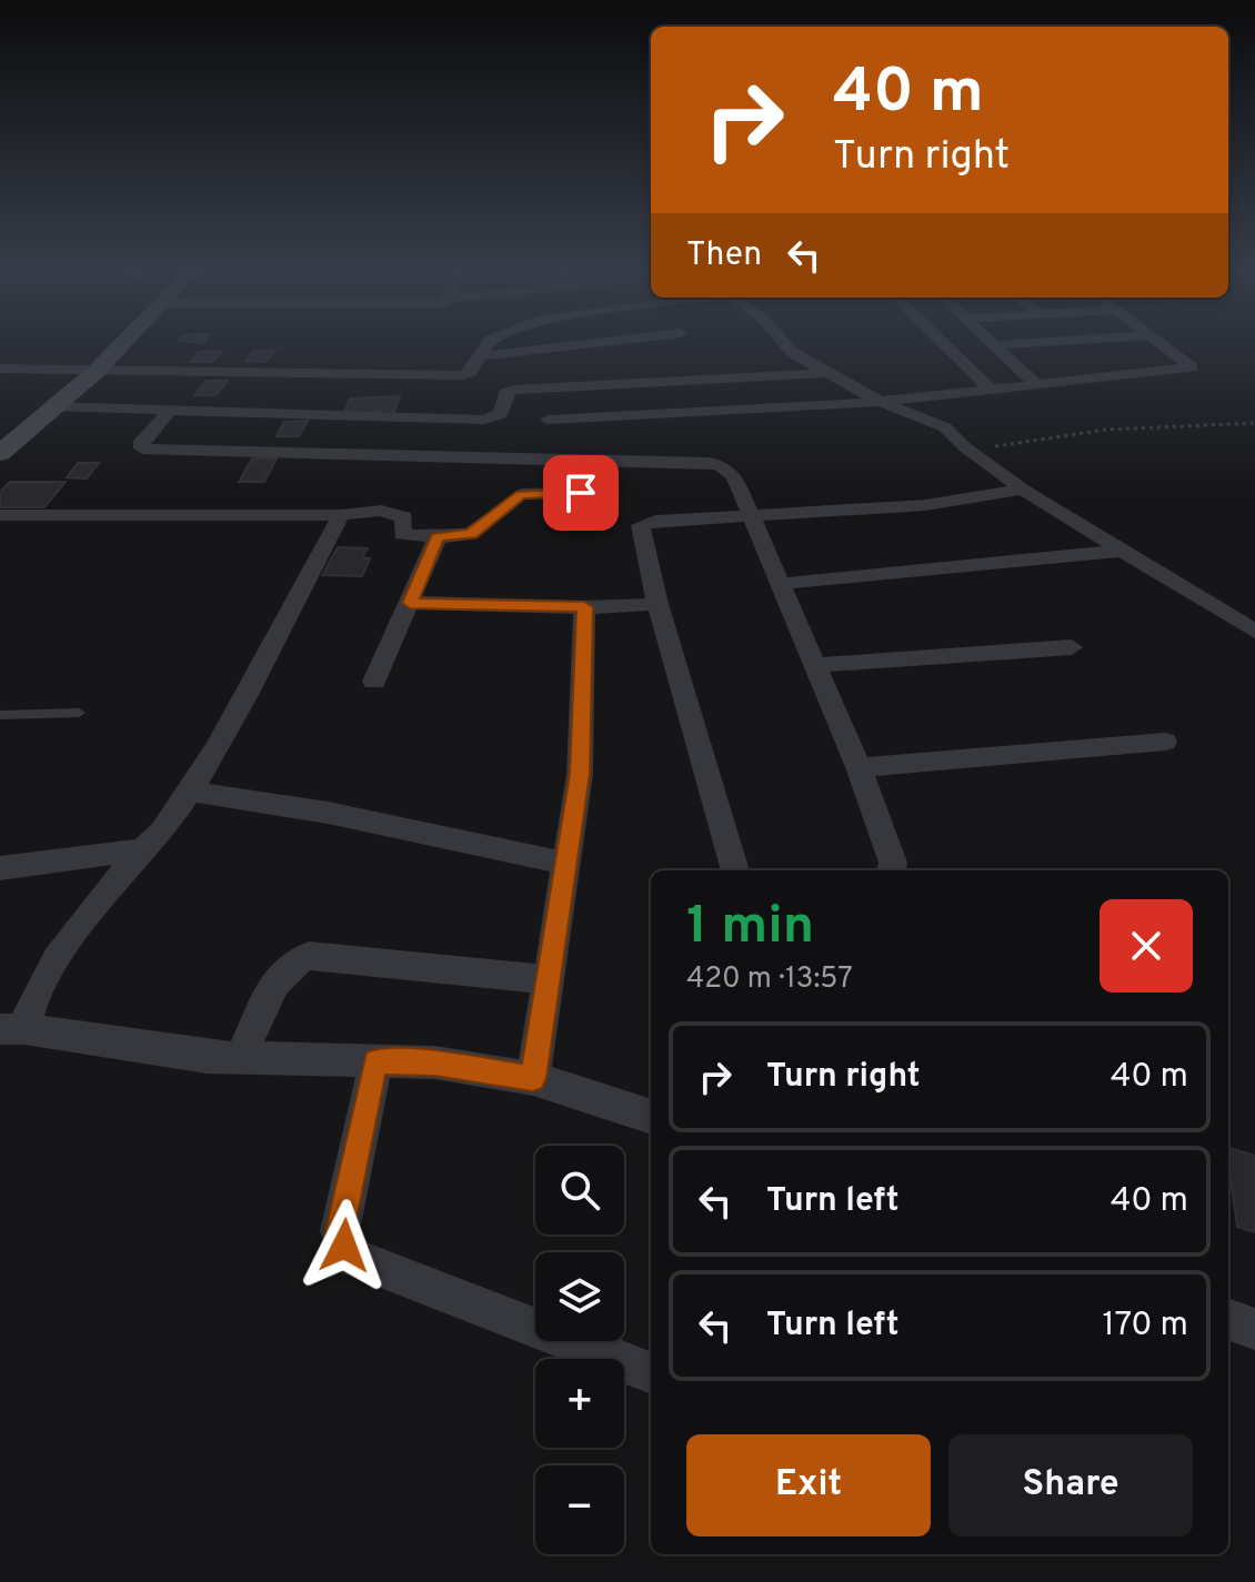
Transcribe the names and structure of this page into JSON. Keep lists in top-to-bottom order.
{
  "page": {
    "turn": ["40 m", "Turn right"],
    "then": "Then",
    "heading": ["1 min", "420 m · 13:57"],
    "list": [
      {
        "name": "Turn right",
        "value": "40 m"
      },
      {
        "name": "Turn left",
        "value": "40 m"
      },
      {
        "name": "Turn left",
        "value": "170 m"
      }
    ],
    "map_buttons": ["+", "−"],
    "buttons": ["Exit", "Share"]
  }
}
